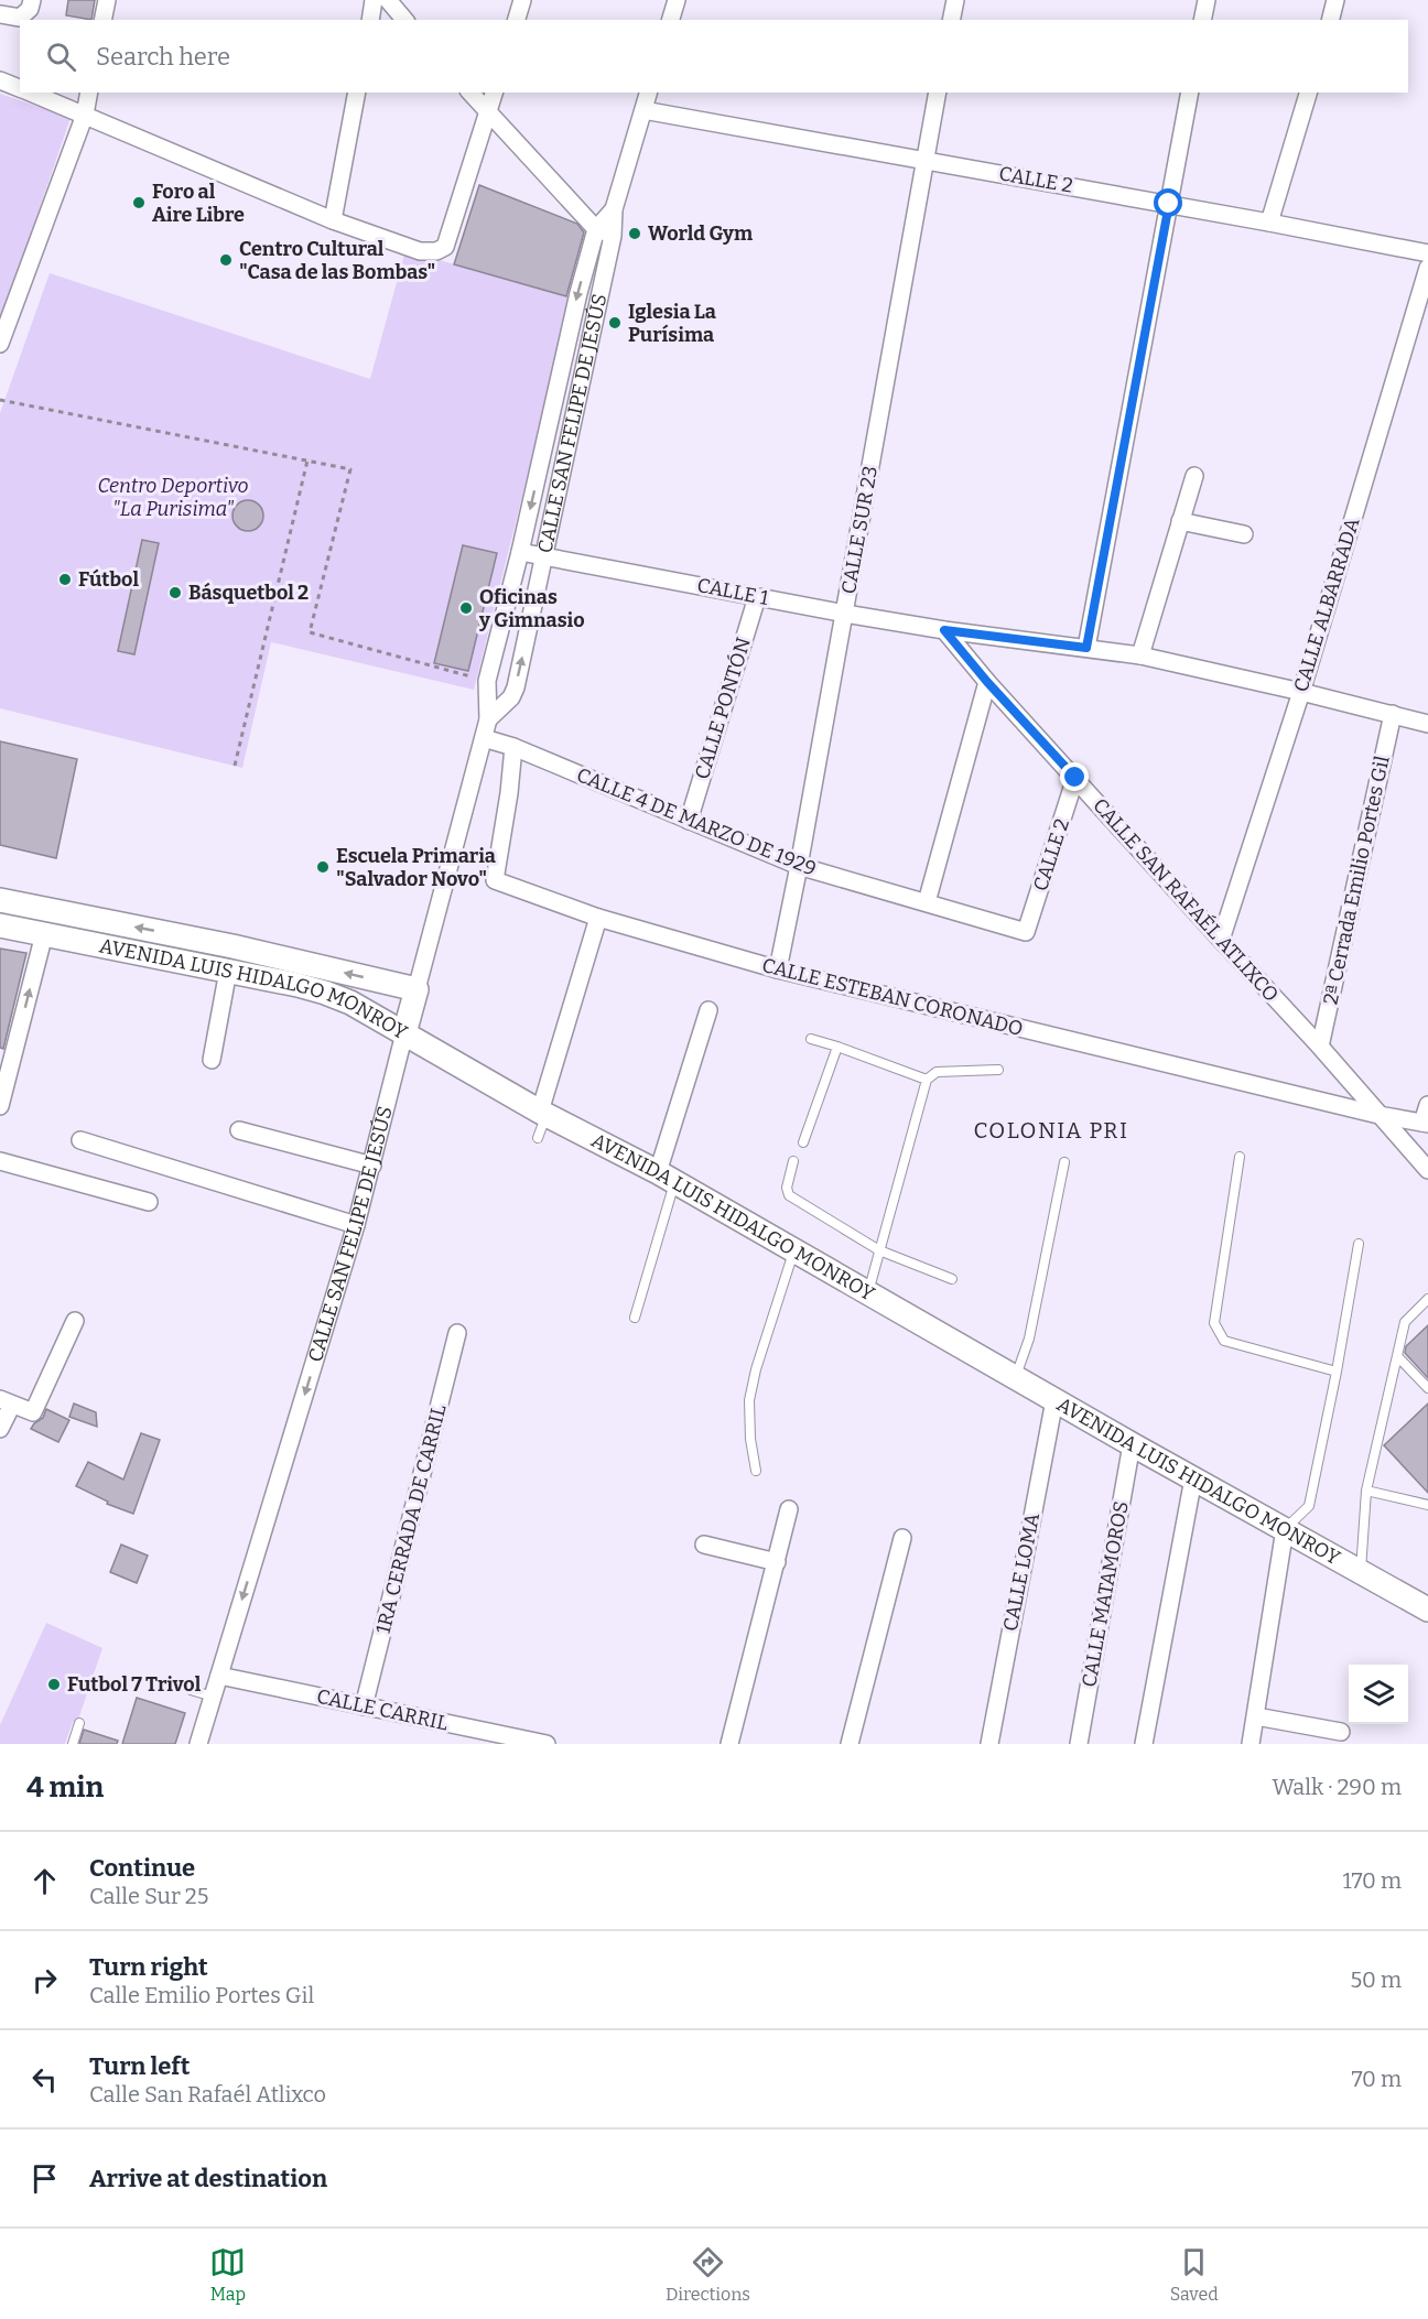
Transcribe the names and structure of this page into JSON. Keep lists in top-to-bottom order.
{
  "streets": {
    "street": [
      "CALLE 2",
      "CALLE SAN FELIPE DE JESÚS",
      "CALLE SUR 23",
      "CALLE 1",
      "CALLE ALBARRADA",
      "CALLE PONTÓN",
      "CALLE 4 DE MARZO DE 1929",
      "2ª Cerrada Emilio Portes Gil",
      "CALLE SAN RAFAÉL ATLIXCO",
      "AVENIDA LUIS HIDALGO MONROY",
      "CALLE ESTEBAN CORONADO",
      "1RA CERRADA DE CARRIL",
      "CALLE LOMA",
      "CALLE MATAMOROS",
      "CALLE CARRIL"
    ]
  },
  "crossings": [
    ["CALLE 2", "CALLE SUR 23"],
    ["CALLE 2", "CALLE 4 DE MARZO DE 1929"],
    ["CALLE 2", "CALLE SAN RAFAÉL ATLIXCO"],
    ["CALLE SAN FELIPE DE JESÚS", "CALLE 1"],
    ["CALLE SAN FELIPE DE JESÚS", "CALLE 4 DE MARZO DE 1929"],
    ["CALLE SAN FELIPE DE JESÚS", "AVENIDA LUIS HIDALGO MONROY"],
    ["CALLE SAN FELIPE DE JESÚS", "CALLE CARRIL"],
    ["CALLE SUR 23", "CALLE 1"],
    ["CALLE SUR 23", "CALLE 4 DE MARZO DE 1929"],
    ["CALLE SUR 23", "CALLE ESTEBAN CORONADO"],
    ["CALLE 1", "CALLE ALBARRADA"],
    ["CALLE 1", "CALLE PONTÓN"],
    ["CALLE 1", "2ª Cerrada Emilio Portes Gil"],
    ["CALLE 1", "CALLE SAN RAFAÉL ATLIXCO"],
    ["CALLE ALBARRADA", "CALLE SAN RAFAÉL ATLIXCO"],
    ["CALLE PONTÓN", "CALLE 4 DE MARZO DE 1929"],
    ["CALLE 4 DE MARZO DE 1929", "CALLE ESTEBAN CORONADO"],
    ["2ª Cerrada Emilio Portes Gil", "CALLE SAN RAFAÉL ATLIXCO"],
    ["CALLE SAN RAFAÉL ATLIXCO", "CALLE ESTEBAN CORONADO"],
    ["AVENIDA LUIS HIDALGO MONROY", "CALLE LOMA"],
    ["AVENIDA LUIS HIDALGO MONROY", "CALLE MATAMOROS"],
    ["1RA CERRADA DE CARRIL", "CALLE CARRIL"]
  ],
  "districts": ["COLONIA PRI"],
  "parks": ["Centro Deportivo \"La Purisima\""],
  "places": [
    "Foro al Aire Libre",
    "World Gym",
    "Centro Cultural \"Casa de las Bombas\"",
    "Iglesia La Purísima",
    "Fútbol",
    "Básquetbol 2",
    "Oficinas y Gimnasio",
    "Escuela Primaria \"Salvador Novo\"",
    "Futbol 7 Trivol"
  ],
  "page": {
    "search": "Search here",
    "heading": ["4 min", "Walk · 290 m"],
    "list": [
      ["Continue", "Calle Sur 25", "170 m"],
      ["Turn right", "Calle Emilio Portes Gil", "50 m"],
      ["Turn left", "Calle San Rafaél Atlixco", "70 m"],
      "Arrive at destination"
    ],
    "nav": ["Map", "Directions", "Saved"]
  }
}
